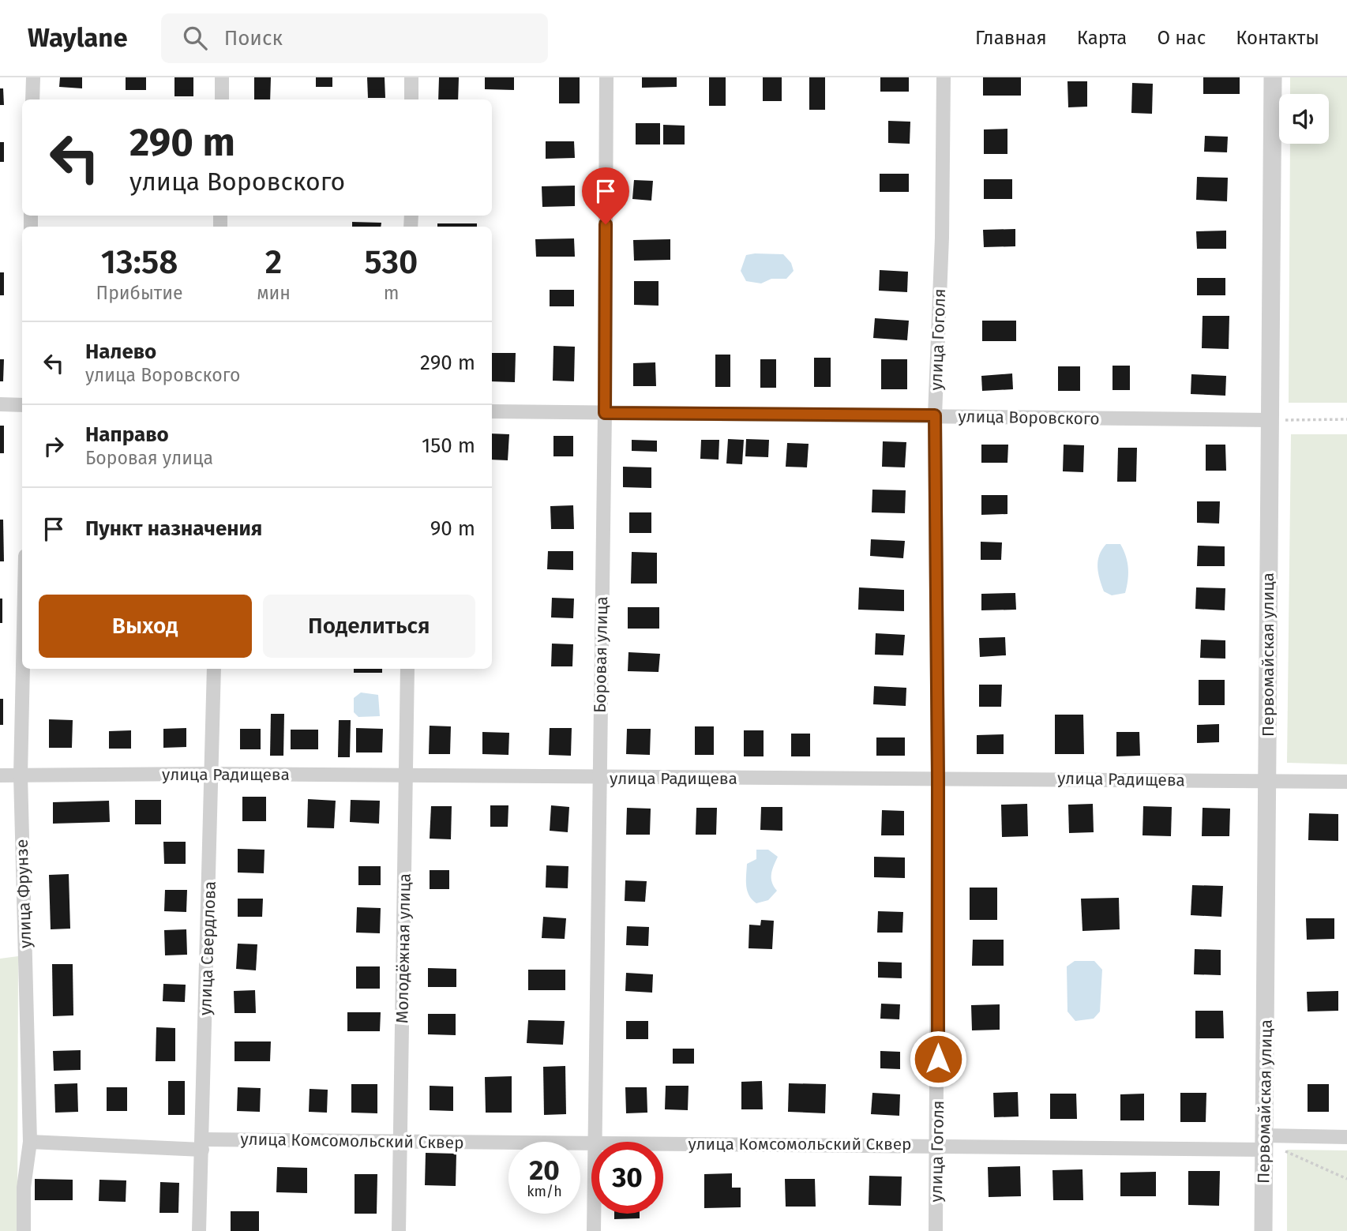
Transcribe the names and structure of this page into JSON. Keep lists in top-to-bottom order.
{
  "streets": {
    "street": [
      "улица Гоголя",
      "улица Воровского",
      "Боровая улица",
      "Первомайская улица",
      "улица Радищева",
      "улица Фрунзе",
      "улица Свердлова",
      "Молодёжная улица",
      "улица Комсомольский Сквер"
    ]
  },
  "crossings": [
    ["улица Гоголя", "улица Воровского"],
    ["улица Гоголя", "улица Радищева"],
    ["улица Гоголя", "улица Комсомольский Сквер"],
    ["улица Воровского", "Боровая улица"],
    ["улица Воровского", "Первомайская улица"],
    ["Боровая улица", "улица Радищева"],
    ["Первомайская улица", "улица Радищева"],
    ["Первомайская улица", "улица Комсомольский Сквер"],
    ["улица Радищева", "улица Фрунзе"],
    ["улица Радищева", "улица Свердлова"],
    ["улица Радищева", "Молодёжная улица"],
    ["улица Фрунзе", "улица Комсомольский Сквер"],
    ["улица Свердлова", "улица Комсомольский Сквер"],
    ["Молодёжная улица", "улица Комсомольский Сквер"]
  ],
  "page": {
    "header": "Waylane",
    "search": "Поиск",
    "nav": [
      "Главная",
      "Карта",
      "О нас",
      "Контакты"
    ],
    "turn": ["290 m", "улица Воровского"],
    "eta": [
      "13:58",
      "Прибытие",
      "2",
      "мин",
      "530",
      "m"
    ],
    "list": [
      {
        "name": "Налево",
        "note": "улица Воровского",
        "value": "290 m"
      },
      {
        "name": "Направо",
        "note": "Боровая улица",
        "value": "150 m"
      },
      {
        "name": "Пункт назначения",
        "value": "90 m"
      }
    ],
    "buttons": ["Выход", "Поделиться"],
    "speed": "20 km/h",
    "limit": "30"
  }
}
